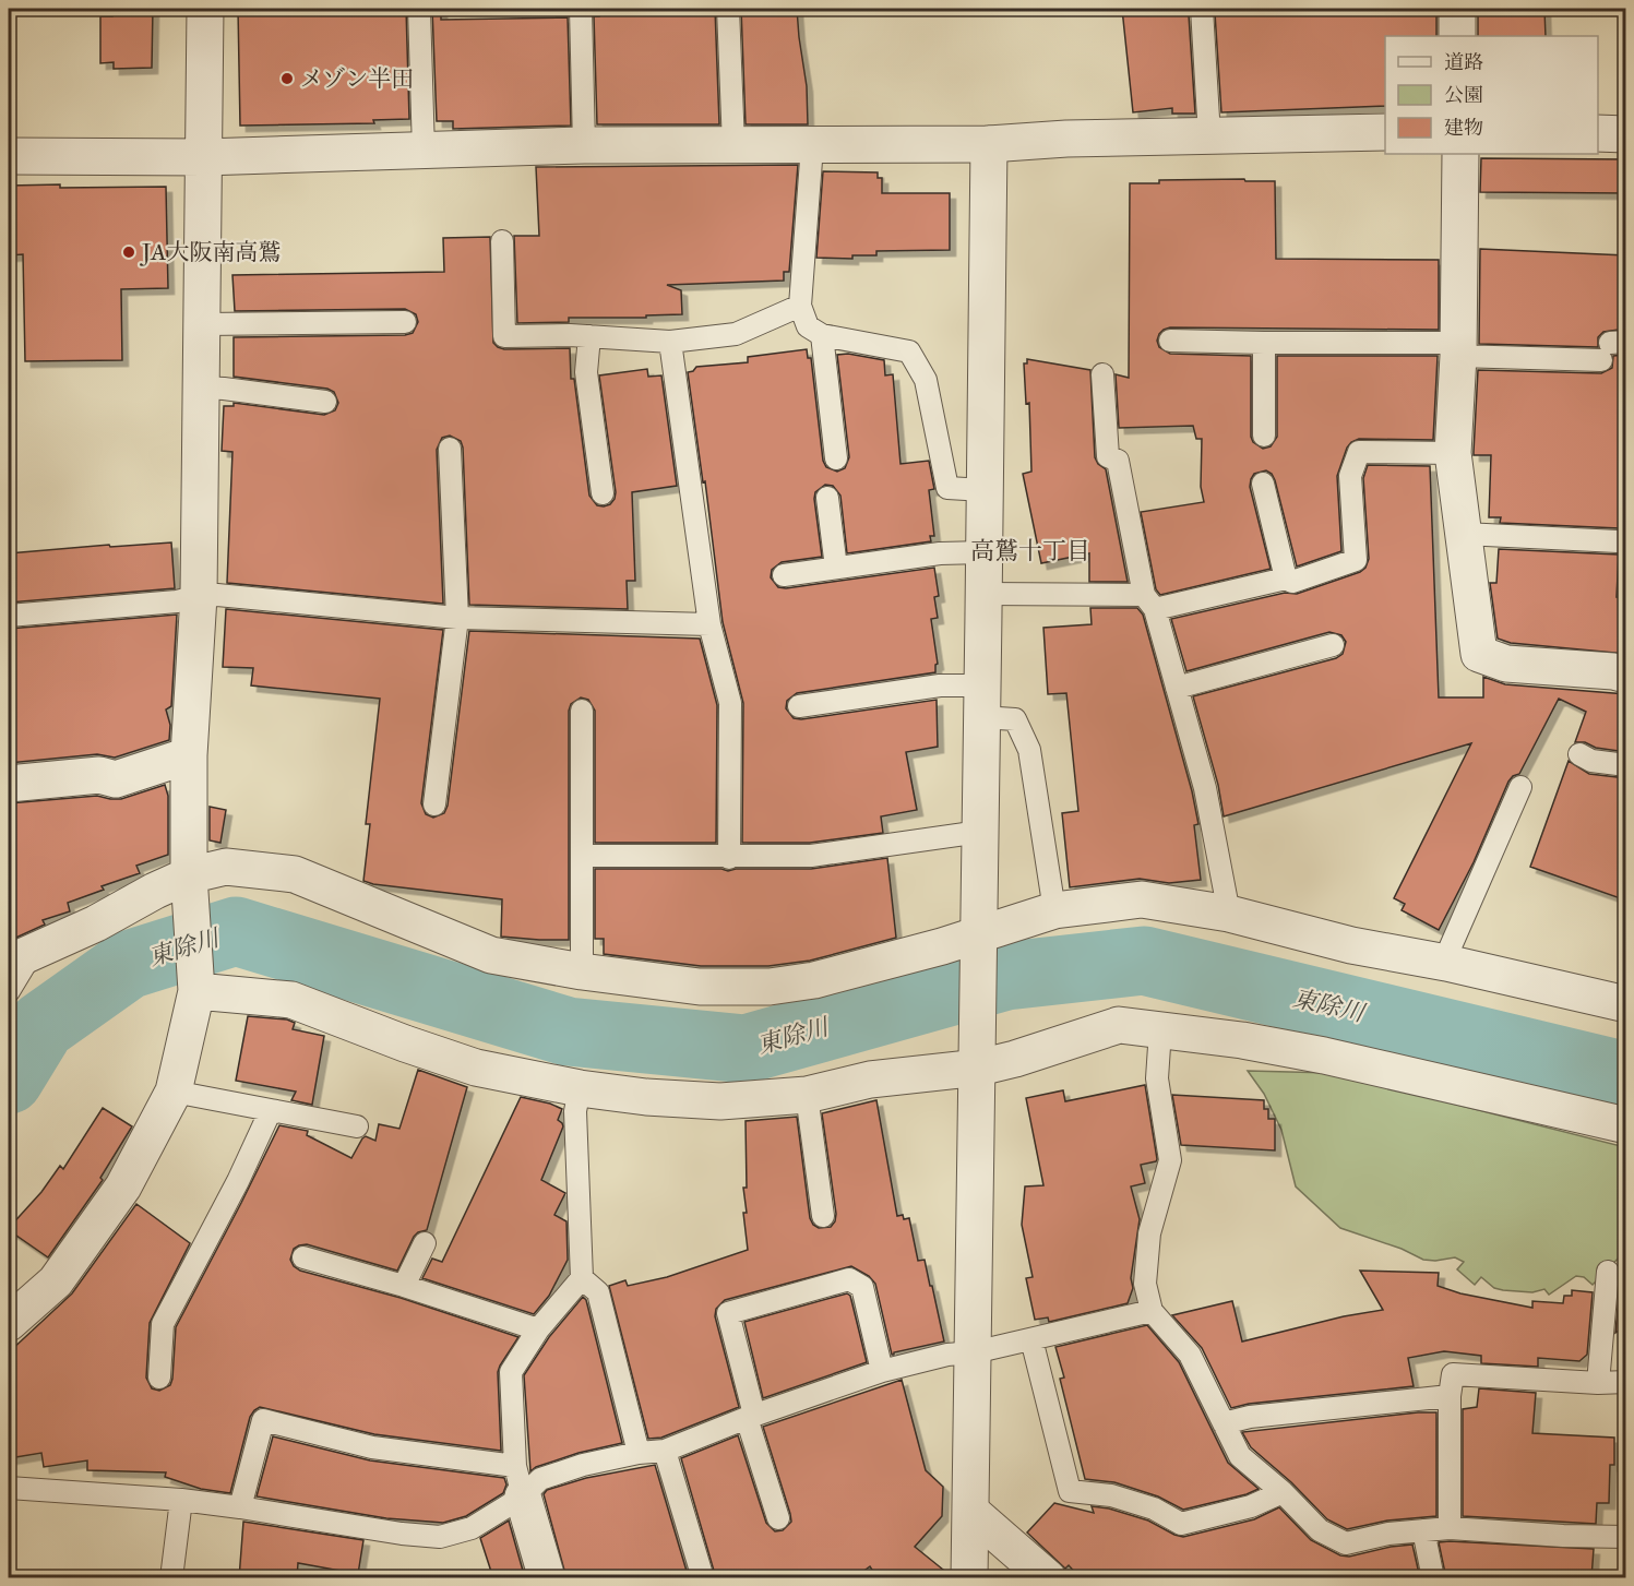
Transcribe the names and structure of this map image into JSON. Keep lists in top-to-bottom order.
{
  "districts": ["高鷲十丁目"],
  "water": ["東除川"],
  "places": ["メゾン半田", "JA大阪南高鷲"],
  "legend": ["道路", "公園", "建物"]
}
